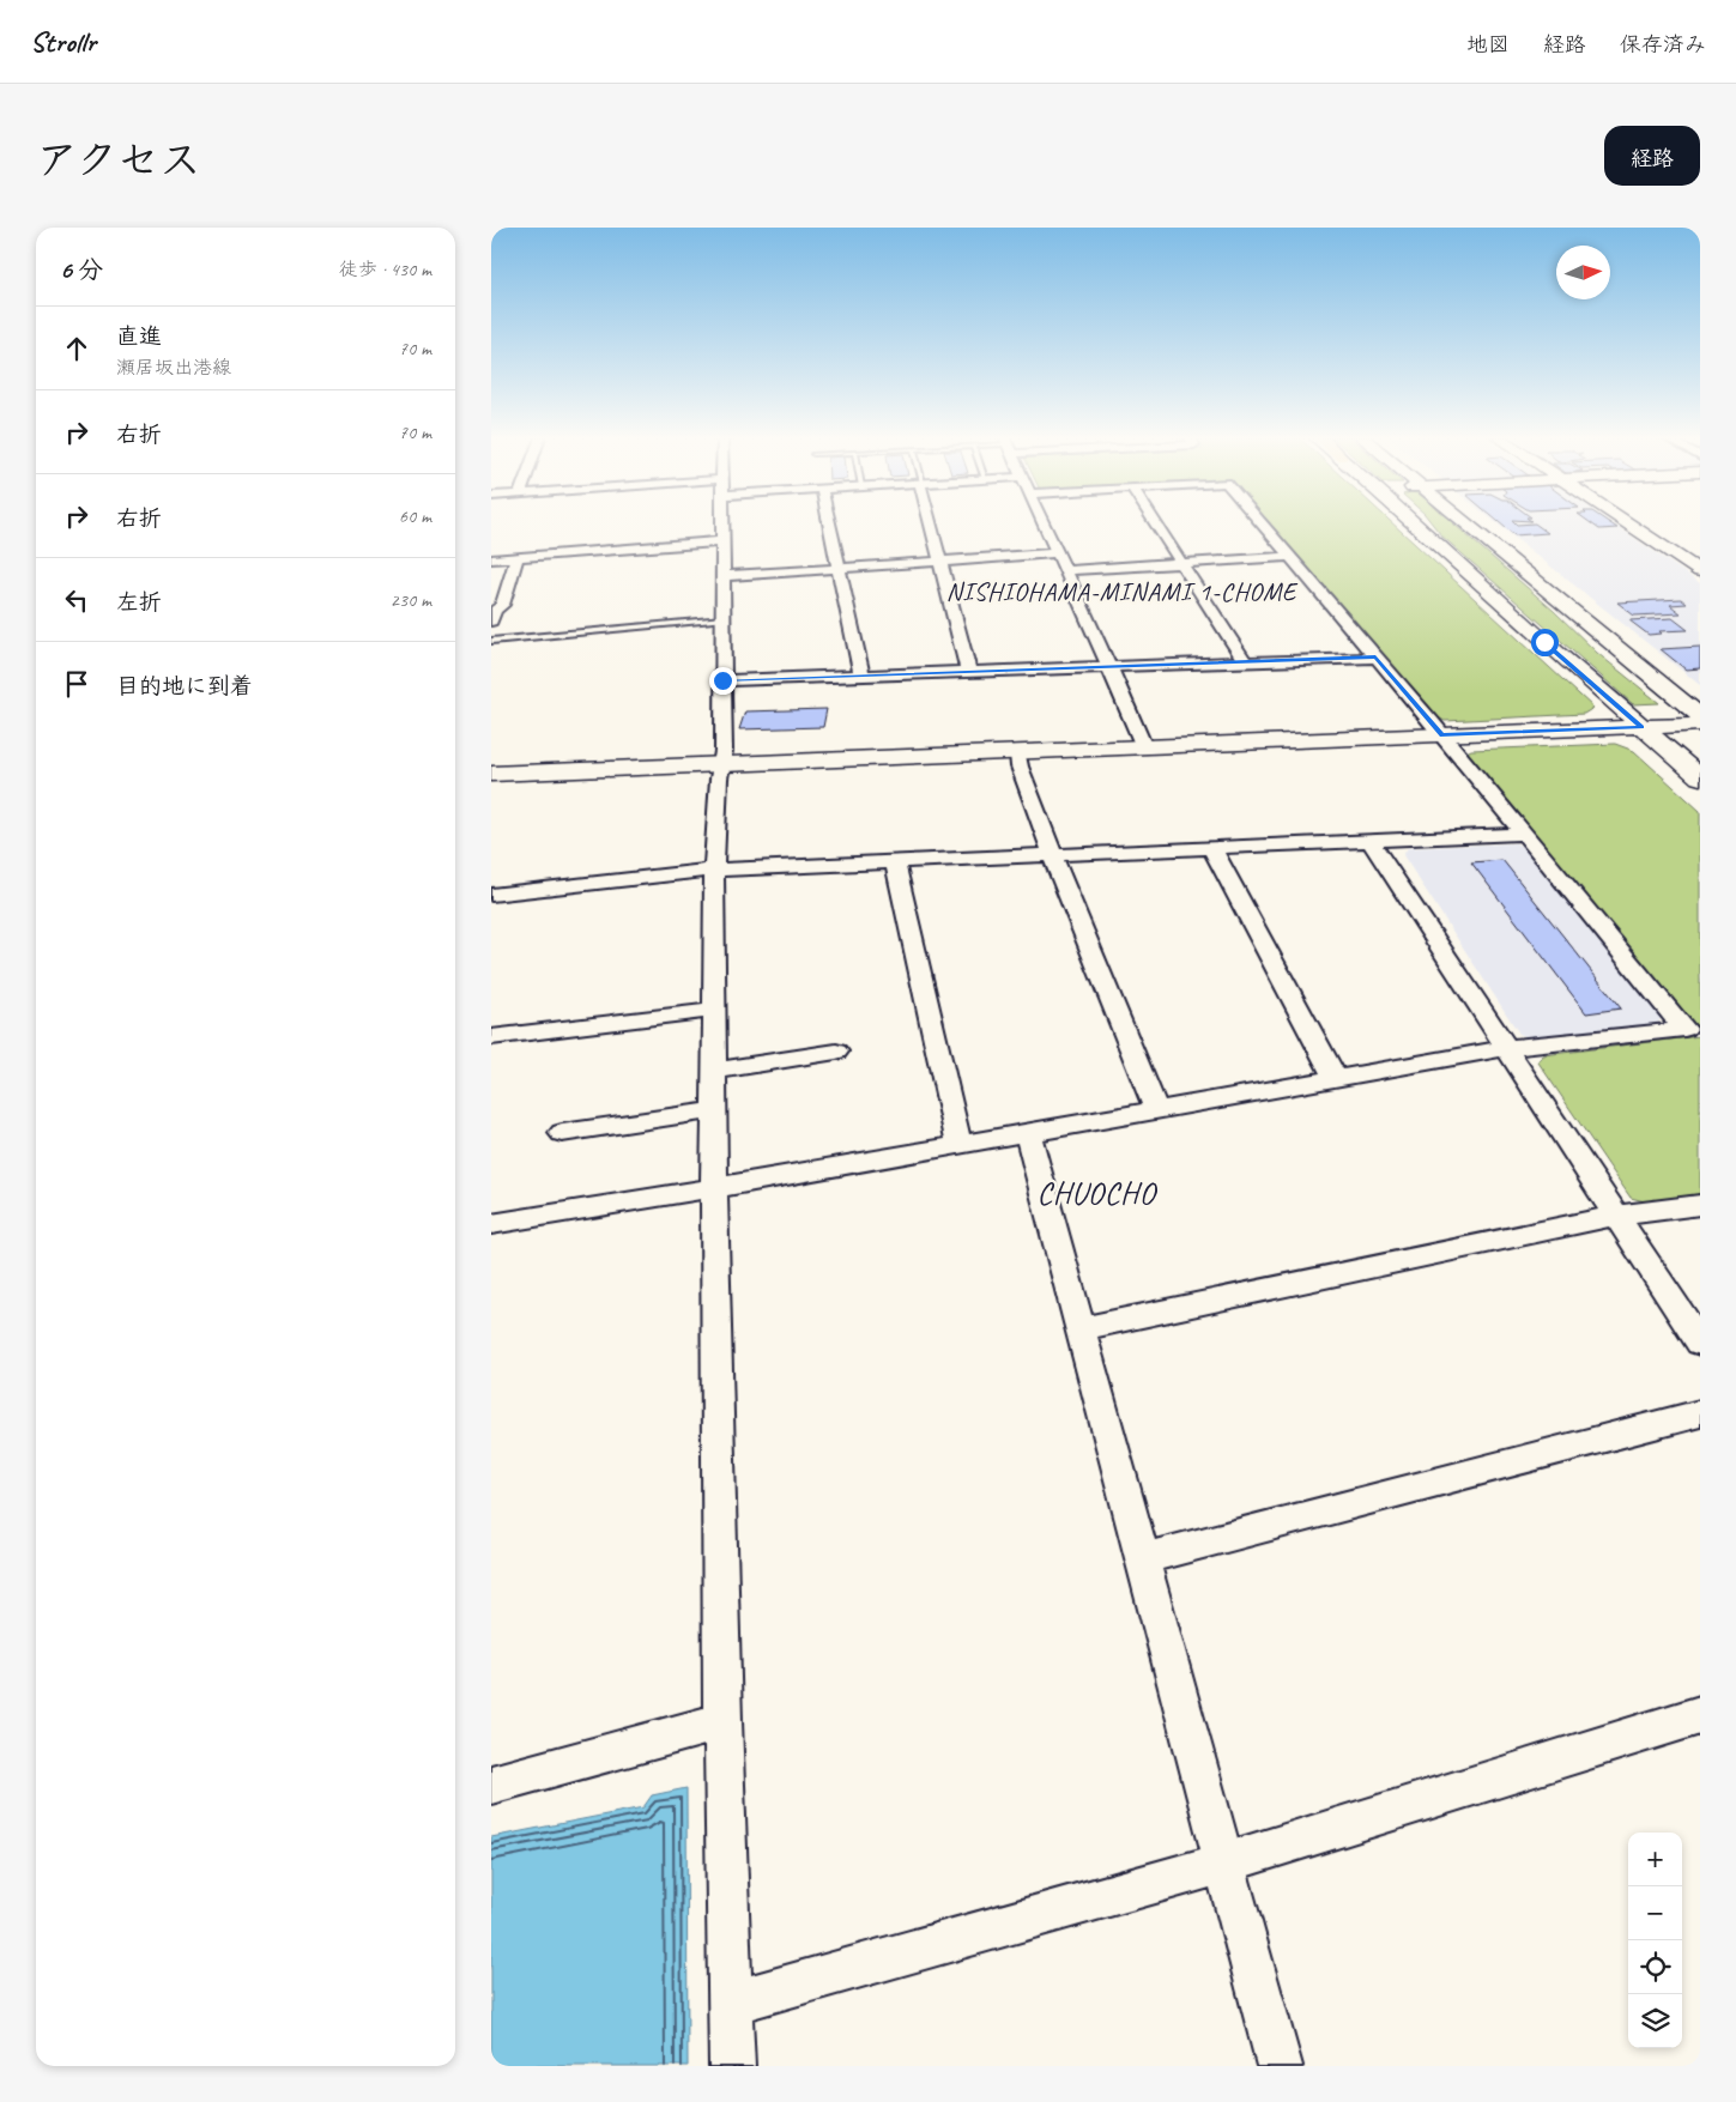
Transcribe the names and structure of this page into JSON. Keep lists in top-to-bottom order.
{
  "districts": ["NISHIOHAMA-MINAMI 1-CHOME", "CHUOCHO"],
  "north": "right",
  "page": {
    "header": "Strollr",
    "nav": ["地図", "経路", "保存済み"],
    "title": "アクセス",
    "buttons": "経路",
    "heading": ["6 分", "徒歩 · 430 m"],
    "list": [
      ["直進", "瀬居坂出港線", "70 m"],
      ["右折", "70 m"],
      ["右折", "60 m"],
      ["左折", "230 m"],
      "目的地に到着"
    ],
    "map_buttons": ["+", "−"]
  }
}
